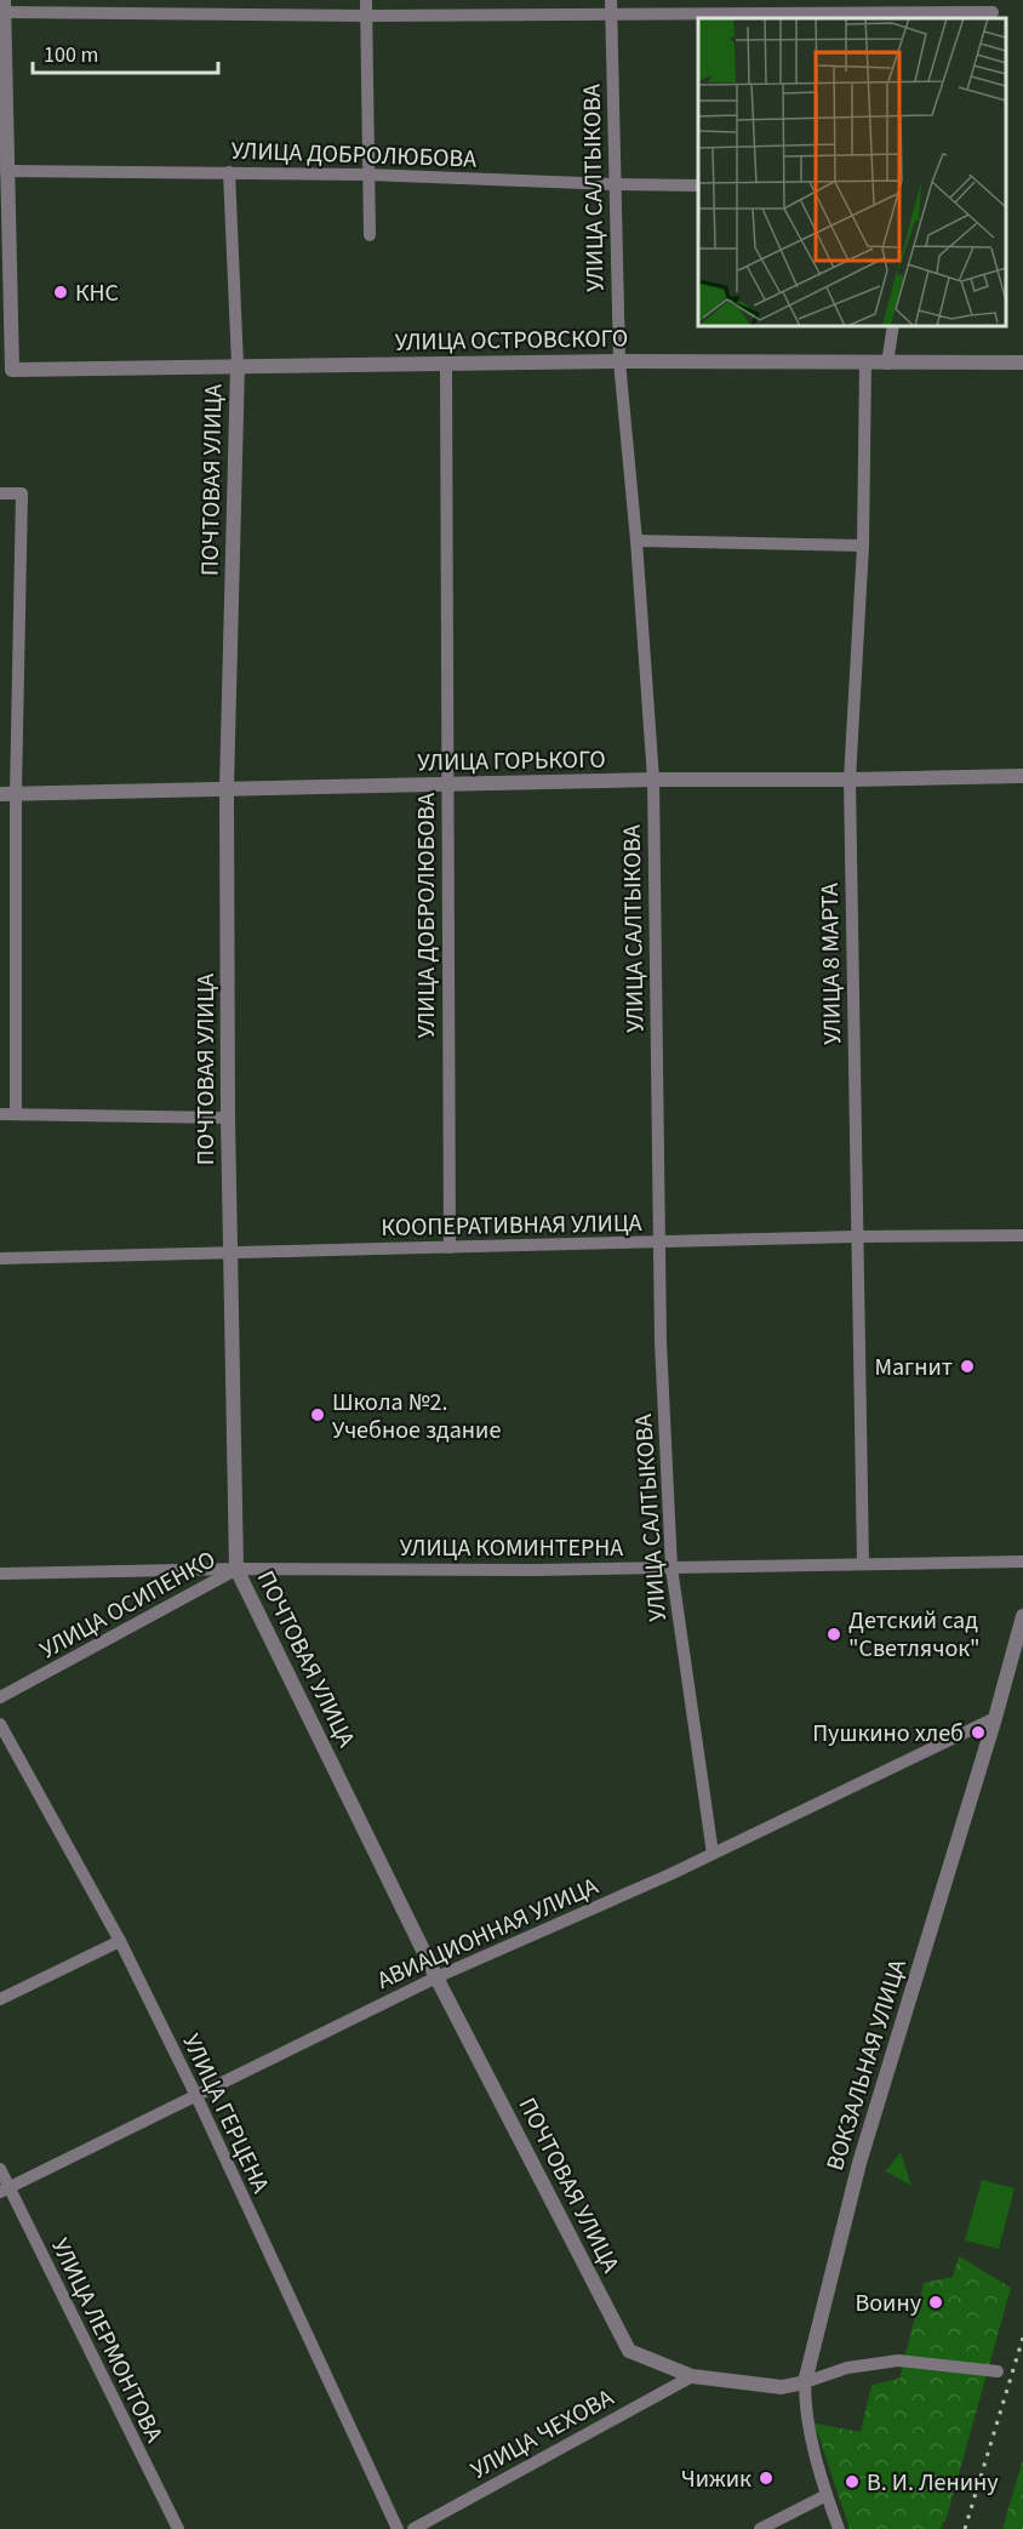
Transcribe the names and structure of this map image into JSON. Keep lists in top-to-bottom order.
{
  "streets": {
    "street": [
      "УЛИЦА ДОБРОЛЮБОВА",
      "УЛИЦА САЛТЫКОВА",
      "УЛИЦА ОСТРОВСКОГО",
      "ПОЧТОВАЯ УЛИЦА",
      "УЛИЦА ГОРЬКОГО",
      "УЛИЦА 8 МАРТА",
      "КООПЕРАТИВНАЯ УЛИЦА",
      "УЛИЦА КОМИНТЕРНА",
      "УЛИЦА ОСИПЕНКО",
      "АВИАЦИОННАЯ УЛИЦА",
      "ВОКЗАЛЬНАЯ УЛИЦА",
      "УЛИЦА ГЕРЦЕНА",
      "УЛИЦА ЛЕРМОНТОВА",
      "УЛИЦА ЧЕХОВА"
    ]
  },
  "crossings": [
    ["УЛИЦА ДОБРОЛЮБОВА", "УЛИЦА САЛТЫКОВА"],
    ["УЛИЦА ДОБРОЛЮБОВА", "УЛИЦА ОСТРОВСКОГО"],
    ["УЛИЦА ДОБРОЛЮБОВА", "УЛИЦА ГОРЬКОГО"],
    ["УЛИЦА ДОБРОЛЮБОВА", "КООПЕРАТИВНАЯ УЛИЦА"],
    ["УЛИЦА САЛТЫКОВА", "УЛИЦА ОСТРОВСКОГО"],
    ["УЛИЦА САЛТЫКОВА", "УЛИЦА ГОРЬКОГО"],
    ["УЛИЦА САЛТЫКОВА", "КООПЕРАТИВНАЯ УЛИЦА"],
    ["УЛИЦА САЛТЫКОВА", "УЛИЦА КОМИНТЕРНА"],
    ["УЛИЦА САЛТЫКОВА", "АВИАЦИОННАЯ УЛИЦА"],
    ["УЛИЦА ОСТРОВСКОГО", "ПОЧТОВАЯ УЛИЦА"],
    ["УЛИЦА ОСТРОВСКОГО", "УЛИЦА 8 МАРТА"],
    ["ПОЧТОВАЯ УЛИЦА", "УЛИЦА ГОРЬКОГО"],
    ["ПОЧТОВАЯ УЛИЦА", "КООПЕРАТИВНАЯ УЛИЦА"],
    ["ПОЧТОВАЯ УЛИЦА", "УЛИЦА КОМИНТЕРНА"],
    ["ПОЧТОВАЯ УЛИЦА", "УЛИЦА ОСИПЕНКО"],
    ["ПОЧТОВАЯ УЛИЦА", "АВИАЦИОННАЯ УЛИЦА"],
    ["ПОЧТОВАЯ УЛИЦА", "ВОКЗАЛЬНАЯ УЛИЦА"],
    ["ПОЧТОВАЯ УЛИЦА", "УЛИЦА ЧЕХОВА"],
    ["УЛИЦА ГОРЬКОГО", "УЛИЦА 8 МАРТА"],
    ["УЛИЦА 8 МАРТА", "КООПЕРАТИВНАЯ УЛИЦА"],
    ["УЛИЦА 8 МАРТА", "УЛИЦА КОМИНТЕРНА"],
    ["УЛИЦА КОМИНТЕРНА", "УЛИЦА ОСИПЕНКО"],
    ["АВИАЦИОННАЯ УЛИЦА", "ВОКЗАЛЬНАЯ УЛИЦА"],
    ["АВИАЦИОННАЯ УЛИЦА", "УЛИЦА ГЕРЦЕНА"],
    ["АВИАЦИОННАЯ УЛИЦА", "УЛИЦА ЛЕРМОНТОВА"]
  ],
  "places": [
    "КНС",
    "Магнит",
    "Школа №2. Учебное здание",
    "Детский сад \"Светлячок\"",
    "Пушкино хлеб",
    "Воину",
    "Чижик",
    "В. И. Ленину"
  ],
  "scale_bar": "100 m"
}
